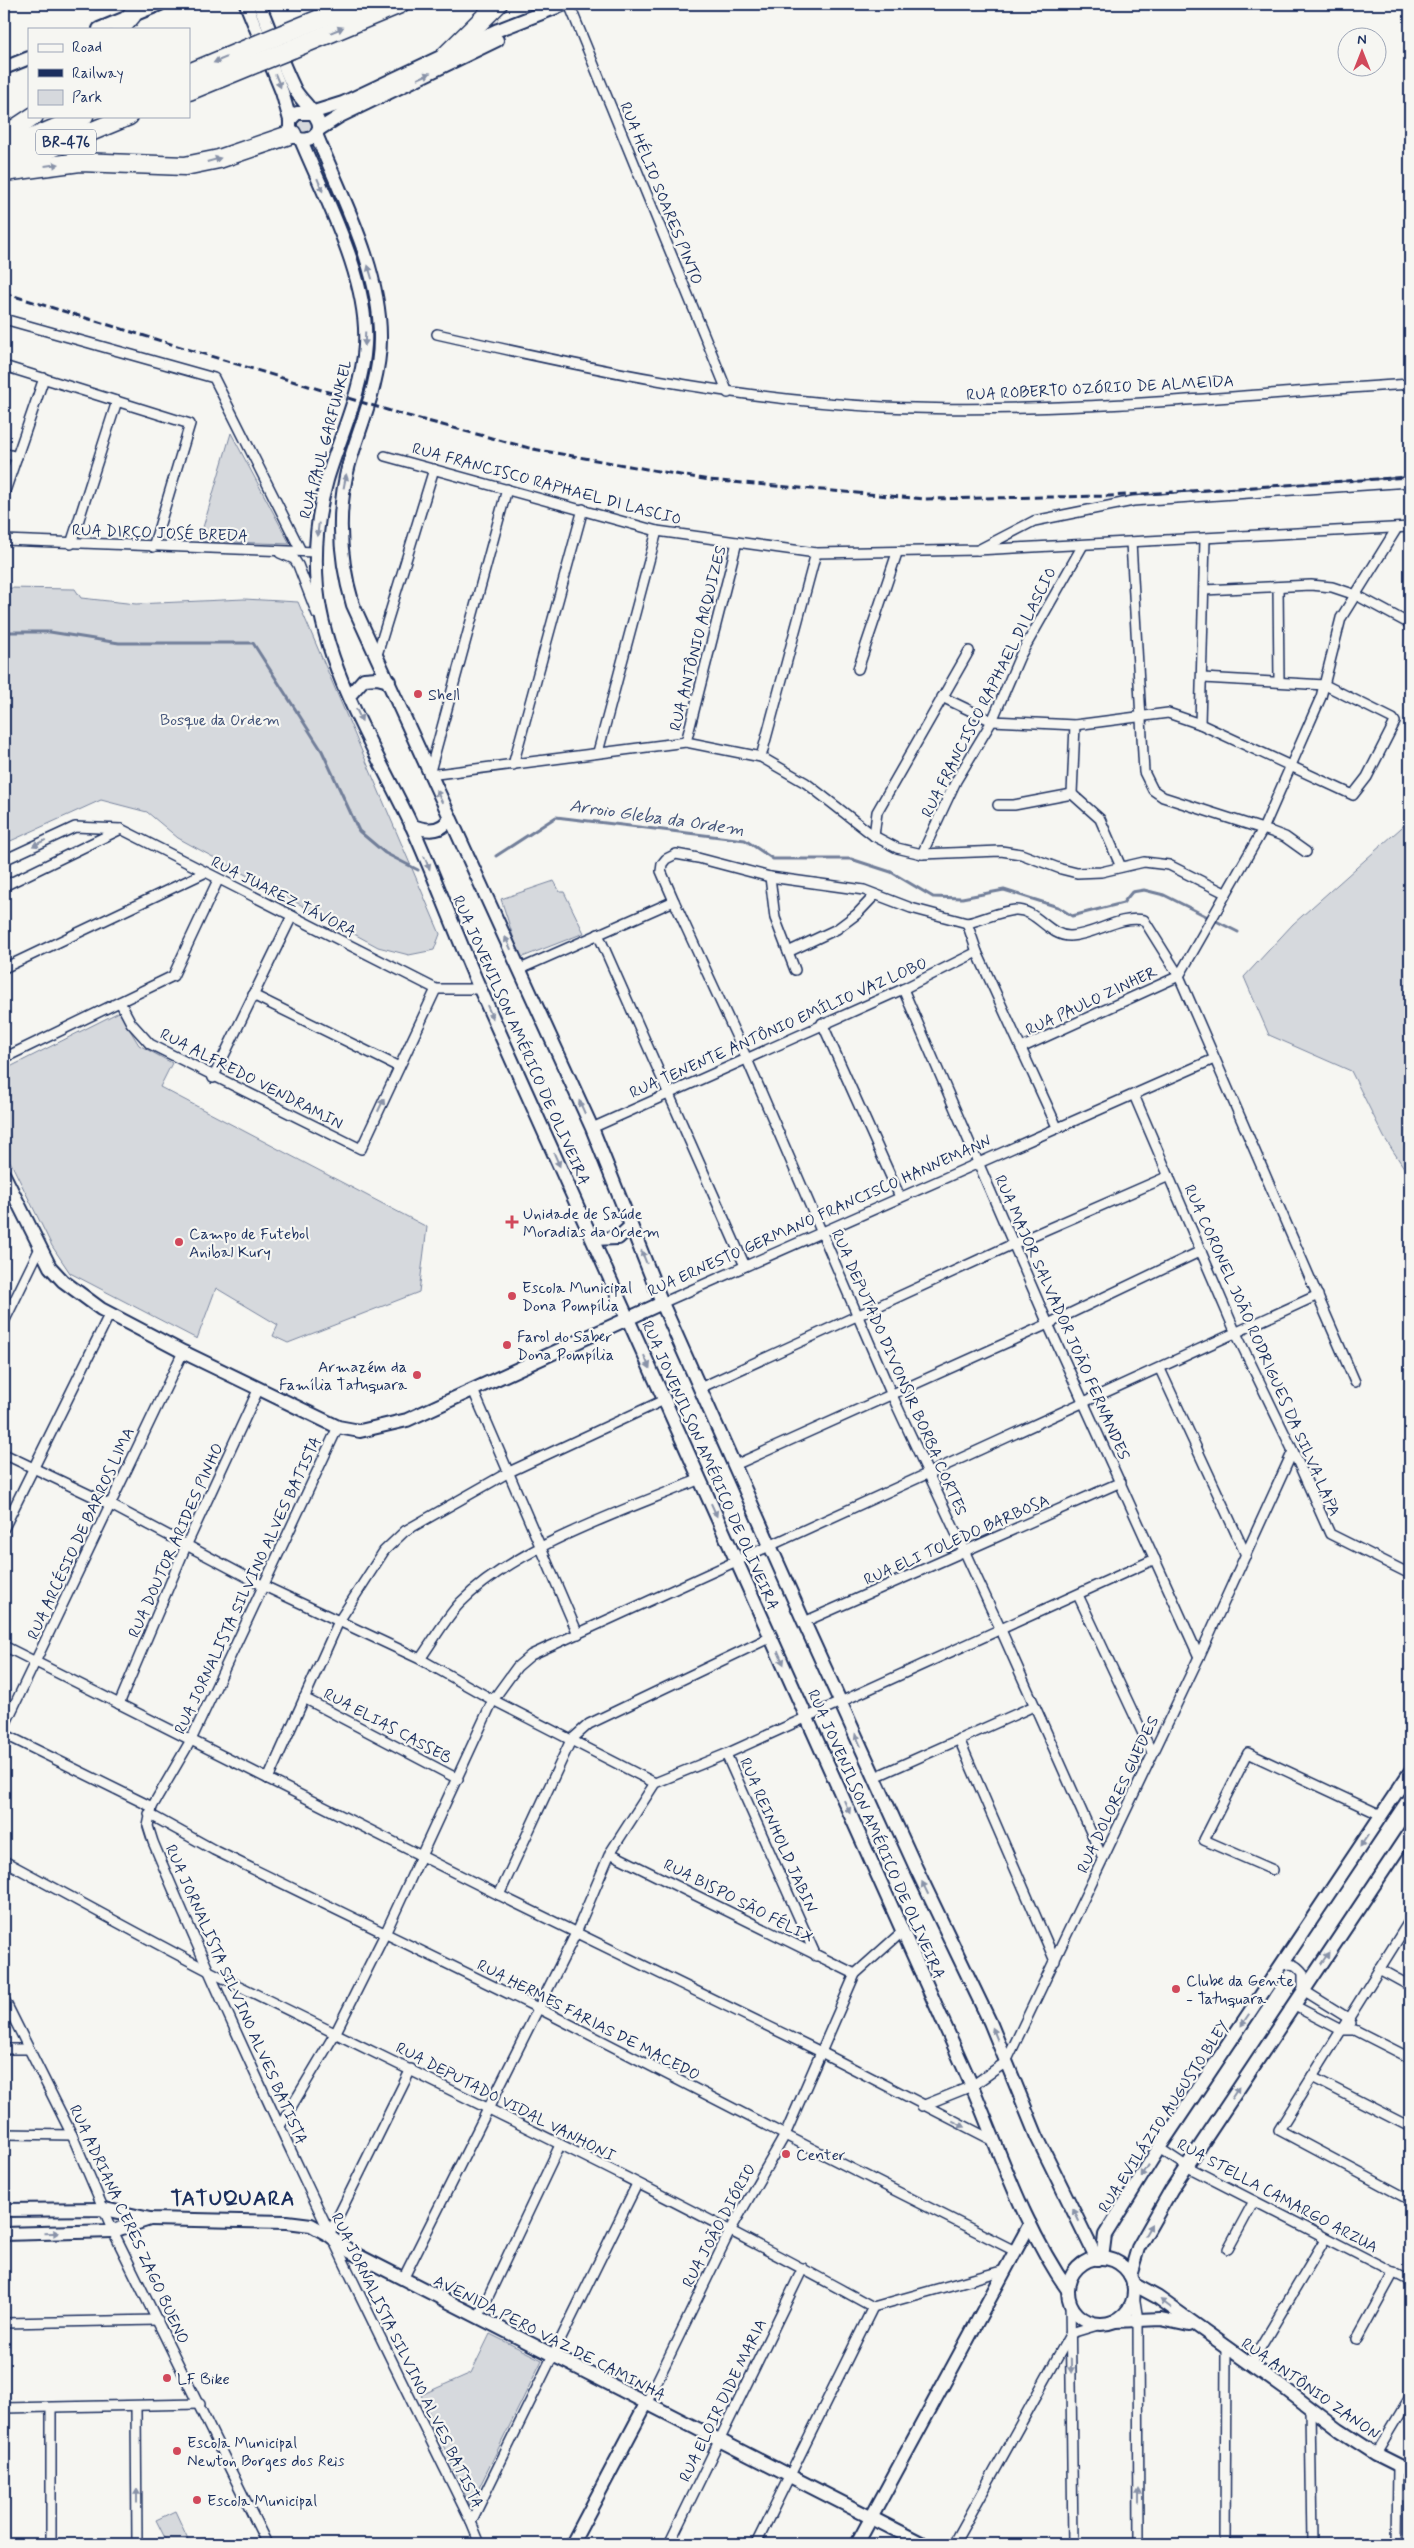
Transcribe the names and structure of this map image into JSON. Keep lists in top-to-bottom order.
{
  "streets": {
    "highway": ["BR-476"],
    "main road": [
      "RUA PAUL GARFUNKEL",
      "RUA JOVENILSON AMÉRICO DE OLIVEIRA",
      "RUA ERNESTO GERMANO FRANCISCO HANNEMANN",
      "RUA EVILÁZIO AUGUSTO BLEY",
      "RUA JOÃO DIÓRIO",
      "AVENIDA PERO VAZ DE CAMINHA",
      "RUA ANTÔNIO ZANON"
    ],
    "street": [
      "RUA HÉLIO SOARES PINTO",
      "RUA ROBERTO OZÓRIO DE ALMEIDA",
      "RUA FRANCISCO RAPHAEL DI LASCIO",
      "RUA DIRÇO JOSÉ BREDA",
      "RUA ANTÔNIO ARQUIZES",
      "RUA JUAREZ TÁVORA",
      "RUA PAULO ZINHER",
      "RUA TENENTE ANTÔNIO EMÍLIO VAZ LOBO",
      "RUA ALFREDO VENDRAMIN",
      "RUA MAJOR SALVADOR JOÃO FERNANDES",
      "RUA CORONEL JOÃO RODRIGUES DA SILVA LAPA",
      "RUA DEPUTADO DIVONSIR BORBA CORTES",
      "RUA ARCÉSIO DE BARROS LIMA",
      "RUA ELI TOLEDO BARBOSA",
      "RUA DOUTOR ARIDES PINHO",
      "RUA JORNALISTA SILVINO ALVES BATISTA",
      "RUA ELIAS CASSEB",
      "RUA DOLORES GUEDES",
      "RUA REINHOLD JABIN",
      "RUA BISPO SÃO FÉLIX",
      "RUA HERMES FARIAS DE MACEDO",
      "RUA DEPUTADO VIDAL VANHONI",
      "RUA STELLA CAMARGO ARZUA",
      "RUA ADRIANA CERES ZAGO BUENO",
      "RUA ELOIR DIDE MARIA"
    ]
  },
  "crossings": [
    ["RUA HÉLIO SOARES PINTO", "RUA ROBERTO OZÓRIO DE ALMEIDA"],
    ["RUA PAUL GARFUNKEL", "RUA DIRÇO JOSÉ BREDA"],
    ["RUA PAUL GARFUNKEL", "RUA JOVENILSON AMÉRICO DE OLIVEIRA"],
    ["RUA FRANCISCO RAPHAEL DI LASCIO", "RUA ANTÔNIO ARQUIZES"],
    ["RUA DIRÇO JOSÉ BREDA", "RUA JOVENILSON AMÉRICO DE OLIVEIRA"],
    ["RUA JUAREZ TÁVORA", "RUA JOVENILSON AMÉRICO DE OLIVEIRA"],
    ["RUA TENENTE ANTÔNIO EMÍLIO VAZ LOBO", "RUA JOVENILSON AMÉRICO DE OLIVEIRA"],
    ["RUA TENENTE ANTÔNIO EMÍLIO VAZ LOBO", "RUA MAJOR SALVADOR JOÃO FERNANDES"],
    ["RUA TENENTE ANTÔNIO EMÍLIO VAZ LOBO", "RUA DEPUTADO DIVONSIR BORBA CORTES"],
    ["RUA JOVENILSON AMÉRICO DE OLIVEIRA", "RUA ERNESTO GERMANO FRANCISCO HANNEMANN"],
    ["RUA JOVENILSON AMÉRICO DE OLIVEIRA", "RUA ELI TOLEDO BARBOSA"],
    ["RUA JOVENILSON AMÉRICO DE OLIVEIRA", "RUA DOLORES GUEDES"],
    ["RUA JOVENILSON AMÉRICO DE OLIVEIRA", "RUA EVILÁZIO AUGUSTO BLEY"],
    ["RUA JOVENILSON AMÉRICO DE OLIVEIRA", "RUA JOÃO DIÓRIO"],
    ["RUA JOVENILSON AMÉRICO DE OLIVEIRA", "RUA ANTÔNIO ZANON"],
    ["RUA ERNESTO GERMANO FRANCISCO HANNEMANN", "RUA MAJOR SALVADOR JOÃO FERNANDES"],
    ["RUA ERNESTO GERMANO FRANCISCO HANNEMANN", "RUA CORONEL JOÃO RODRIGUES DA SILVA LAPA"],
    ["RUA ERNESTO GERMANO FRANCISCO HANNEMANN", "RUA DEPUTADO DIVONSIR BORBA CORTES"],
    ["RUA ERNESTO GERMANO FRANCISCO HANNEMANN", "RUA ARCÉSIO DE BARROS LIMA"],
    ["RUA ERNESTO GERMANO FRANCISCO HANNEMANN", "RUA DOUTOR ARIDES PINHO"],
    ["RUA ERNESTO GERMANO FRANCISCO HANNEMANN", "RUA JORNALISTA SILVINO ALVES BATISTA"],
    ["RUA MAJOR SALVADOR JOÃO FERNANDES", "RUA ELI TOLEDO BARBOSA"],
    ["RUA MAJOR SALVADOR JOÃO FERNANDES", "RUA DOLORES GUEDES"],
    ["RUA CORONEL JOÃO RODRIGUES DA SILVA LAPA", "RUA DOLORES GUEDES"],
    ["RUA DEPUTADO DIVONSIR BORBA CORTES", "RUA ELI TOLEDO BARBOSA"],
    ["RUA DEPUTADO DIVONSIR BORBA CORTES", "RUA DOLORES GUEDES"],
    ["RUA JORNALISTA SILVINO ALVES BATISTA", "RUA HERMES FARIAS DE MACEDO"],
    ["RUA JORNALISTA SILVINO ALVES BATISTA", "RUA DEPUTADO VIDAL VANHONI"],
    ["RUA JORNALISTA SILVINO ALVES BATISTA", "AVENIDA PERO VAZ DE CAMINHA"],
    ["RUA REINHOLD JABIN", "RUA BISPO SÃO FÉLIX"],
    ["RUA BISPO SÃO FÉLIX", "RUA JOÃO DIÓRIO"],
    ["RUA HERMES FARIAS DE MACEDO", "RUA JOÃO DIÓRIO"],
    ["RUA DEPUTADO VIDAL VANHONI", "RUA JOÃO DIÓRIO"],
    ["RUA DEPUTADO VIDAL VANHONI", "RUA ELOIR DIDE MARIA"],
    ["RUA EVILÁZIO AUGUSTO BLEY", "RUA STELLA CAMARGO ARZUA"],
    ["RUA EVILÁZIO AUGUSTO BLEY", "RUA ANTÔNIO ZANON"],
    ["RUA ADRIANA CERES ZAGO BUENO", "AVENIDA PERO VAZ DE CAMINHA"],
    ["RUA JOÃO DIÓRIO", "AVENIDA PERO VAZ DE CAMINHA"],
    ["AVENIDA PERO VAZ DE CAMINHA", "RUA ELOIR DIDE MARIA"]
  ],
  "districts": ["TATUQUARA"],
  "water": ["Arroio Gleba da Ordem"],
  "parks": ["Bosque da Ordem"],
  "places": {
    "other": [
      "Shell",
      "Campo de Futebol Anibal Kury",
      "Escola Municipal Dona Pompília",
      "Farol do Saber Dona Pompília",
      "Armazém da Família Tatuquara",
      "Clube da Gente - Tatuquara",
      "Center",
      "LF Bike",
      "Escola Municipal Newton Borges dos Reis",
      "Escola Municipal"
    ],
    "health": ["Unidade de Saúde Moradias da Ordem"]
  },
  "legend": ["Road", "Railway", "Park"],
  "north": "top"
}
